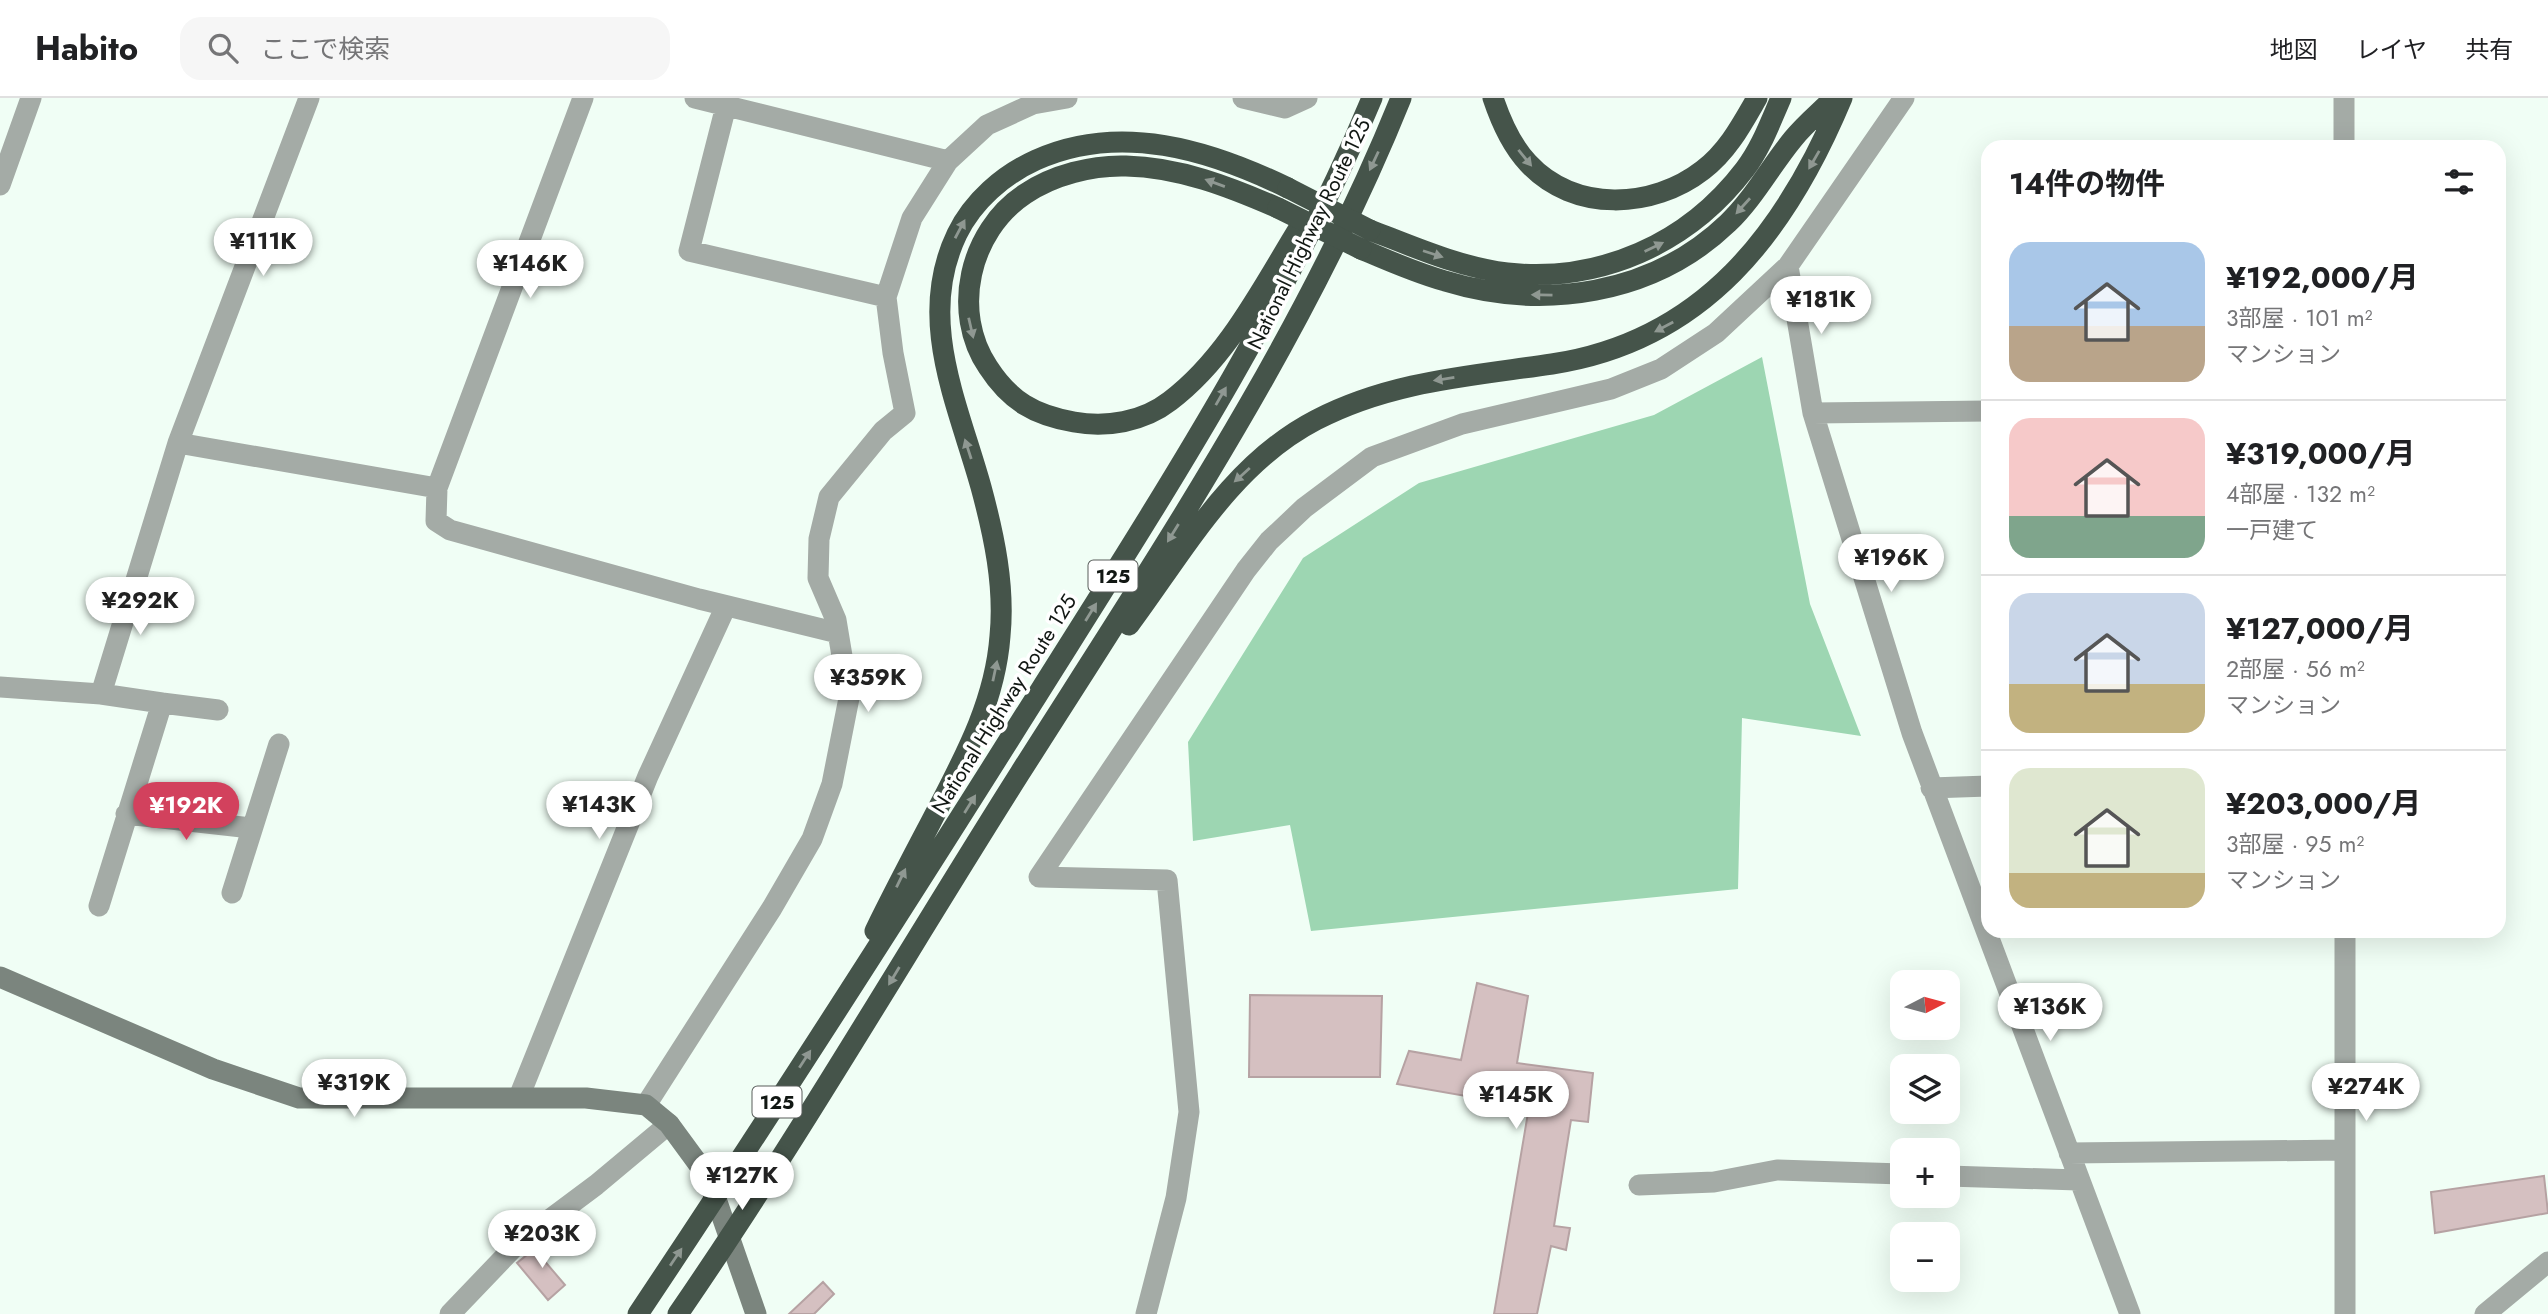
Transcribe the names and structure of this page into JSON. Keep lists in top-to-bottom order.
{
  "streets": {
    "highway": ["National Highway Route 125", "125"]
  },
  "north": "right",
  "page": {
    "header": "Habito",
    "search": "ここで検索",
    "nav": ["地図", "レイヤ", "共有"],
    "heading": "14件の物件",
    "price": [
      "¥111K",
      "¥146K",
      "¥181K",
      "¥196K",
      "¥292K",
      "¥359K",
      "¥143K",
      "¥192K",
      "¥136K",
      "¥319K",
      "¥274K",
      "¥145K",
      "¥127K",
      "¥203K"
    ],
    "list": [
      {
        "name": "¥192,000/月",
        "note": "3部屋 · 101 m² · マンション"
      },
      {
        "name": "¥319,000/月",
        "note": "4部屋 · 132 m² · 一戸建て"
      },
      {
        "name": "¥127,000/月",
        "note": "2部屋 · 56 m² · マンション"
      },
      {
        "name": "¥203,000/月",
        "note": "3部屋 · 95 m² · マンション"
      }
    ],
    "map_buttons": ["+", "−"]
  }
}
